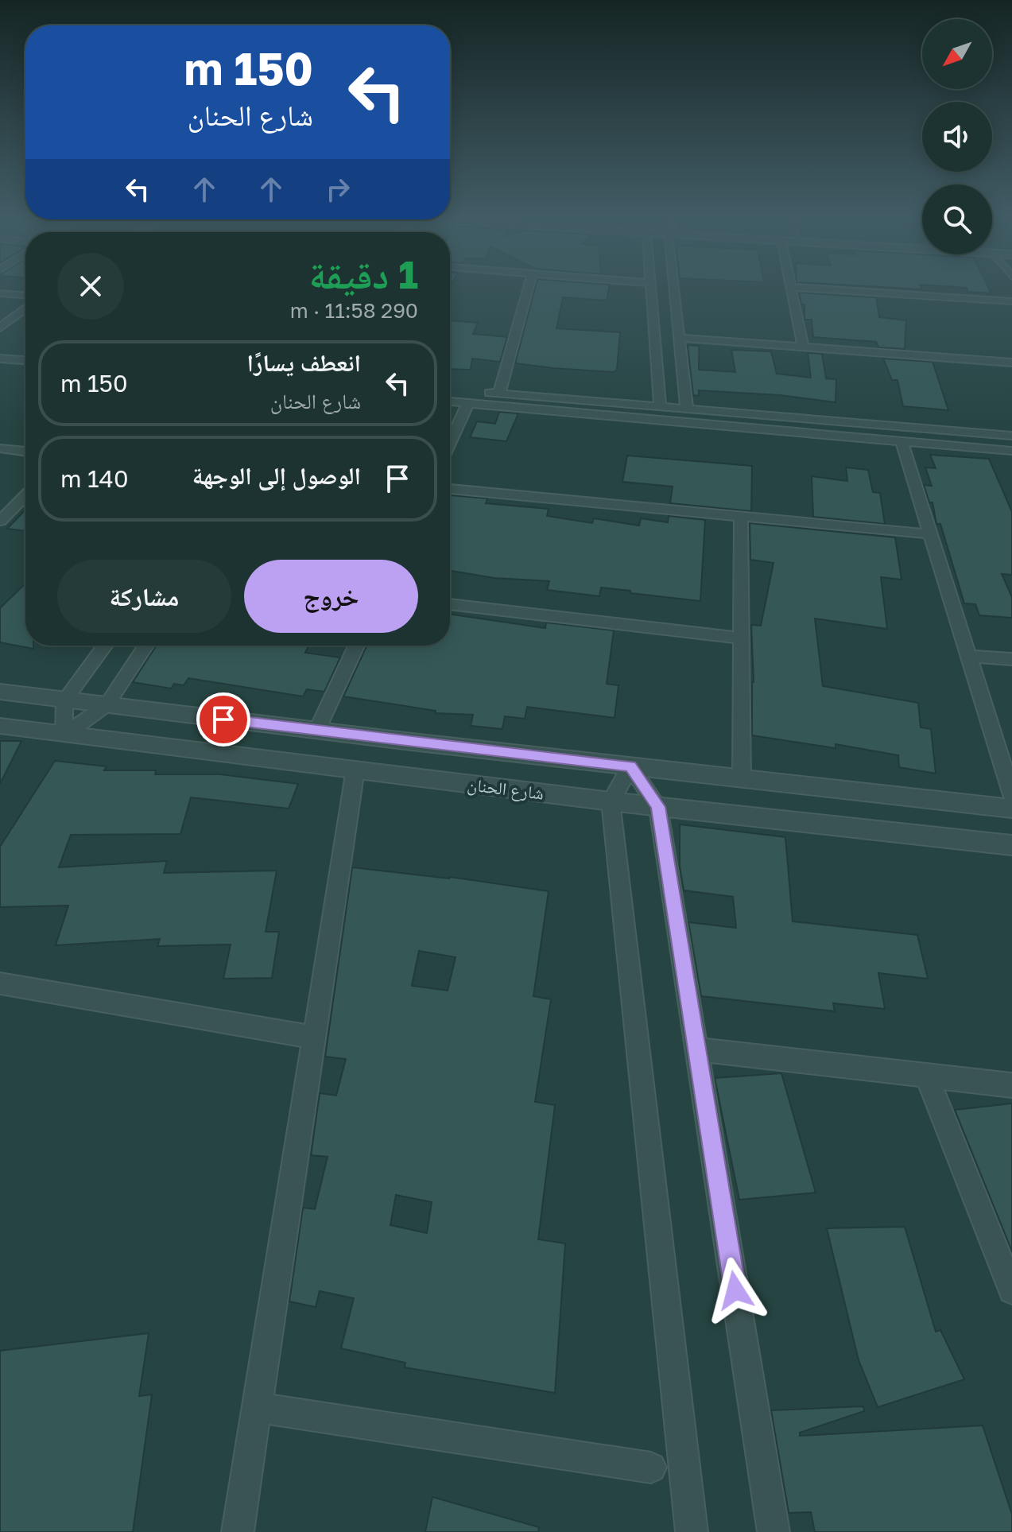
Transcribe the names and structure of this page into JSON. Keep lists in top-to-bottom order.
{
  "streets": {
    "street": ["شارع الحنان"]
  },
  "north": "bottom left",
  "page": {
    "turn": ["150 m", "شارع الحنان"],
    "heading": ["1 دقيقة", "290 m · 11:58"],
    "list": [
      {
        "name": "انعطف يسارًا",
        "note": "شارع الحنان",
        "value": "150 m"
      },
      {
        "name": "الوصول إلى الوجهة",
        "value": "140 m"
      }
    ],
    "buttons": ["خروج", "مشاركة"]
  }
}
